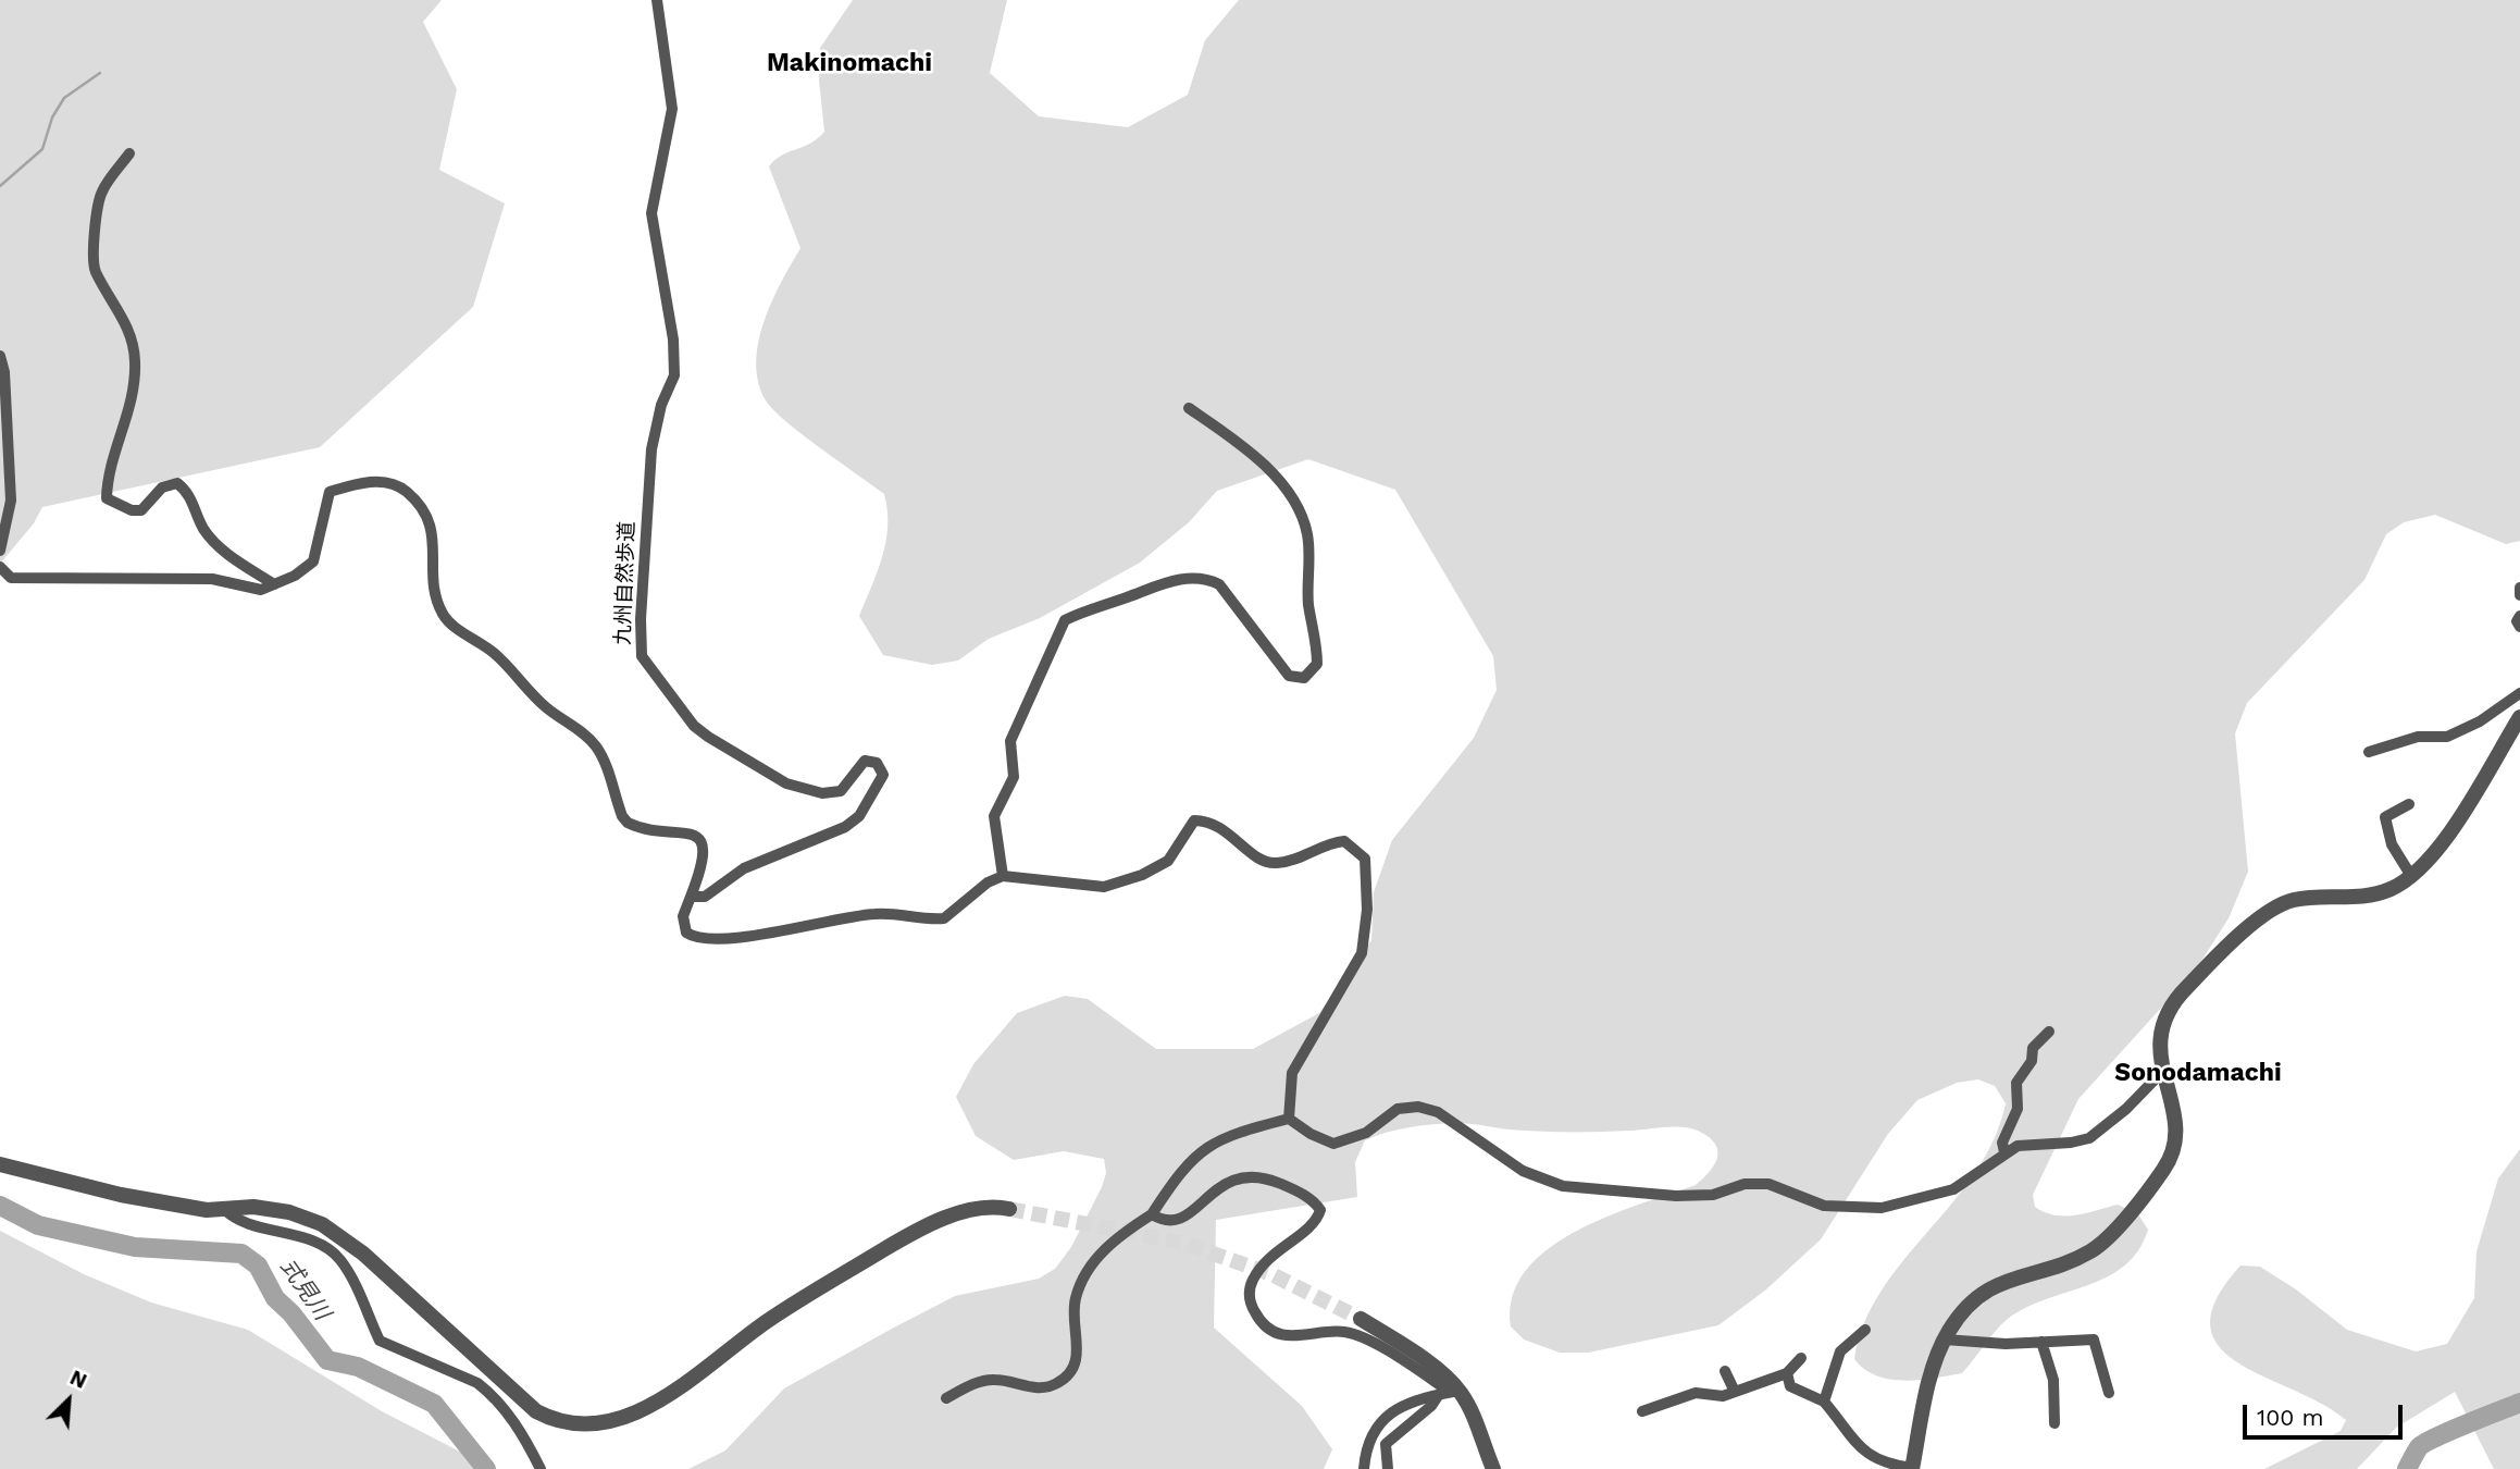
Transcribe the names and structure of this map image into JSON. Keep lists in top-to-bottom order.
{
  "streets": {
    "street": ["九州自然歩道"]
  },
  "districts": ["Makinomachi", "Sonodamachi"],
  "water": ["式見川"],
  "scale_bar": "100 m",
  "north": "top right"
}
